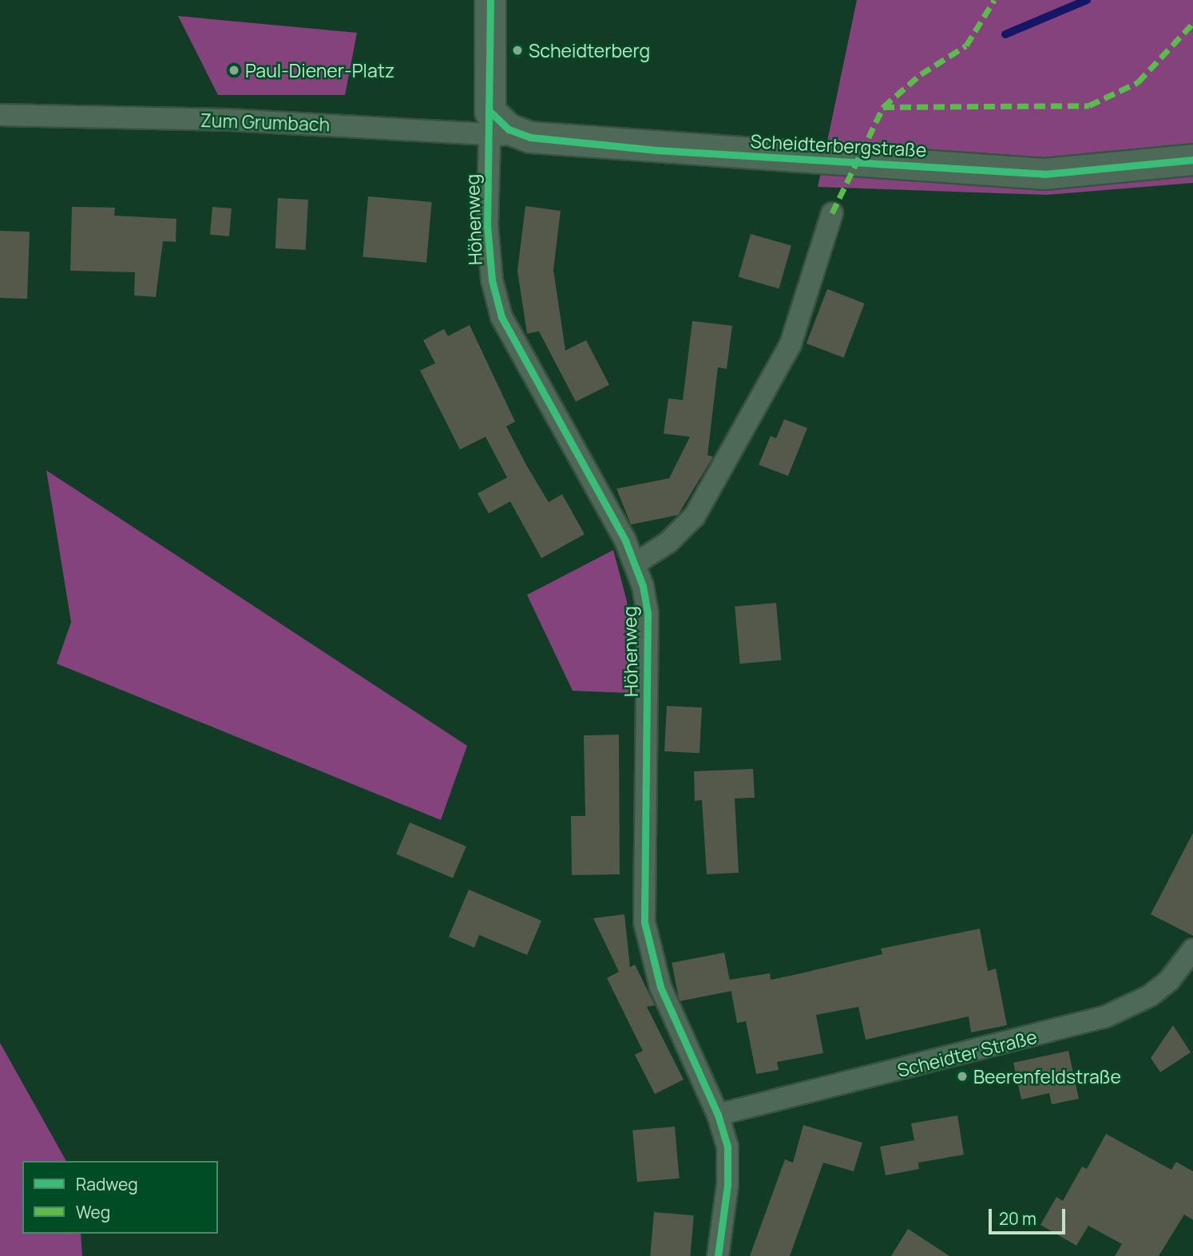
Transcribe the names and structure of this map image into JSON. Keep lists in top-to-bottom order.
{
  "streets": {
    "street": [
      "Zum Grumbach",
      "Scheidterbergstraße",
      "Höhenweg",
      "Scheidter Straße"
    ]
  },
  "crossings": [
    ["Zum Grumbach", "Scheidterbergstraße"],
    ["Zum Grumbach", "Höhenweg"],
    ["Scheidterbergstraße", "Höhenweg"],
    ["Höhenweg", "Scheidter Straße"]
  ],
  "places": ["Scheidterberg", "Paul-Diener-Platz", "Beerenfeldstraße"],
  "legend": ["Radweg", "Weg"],
  "scale_bar": "20 m"
}
